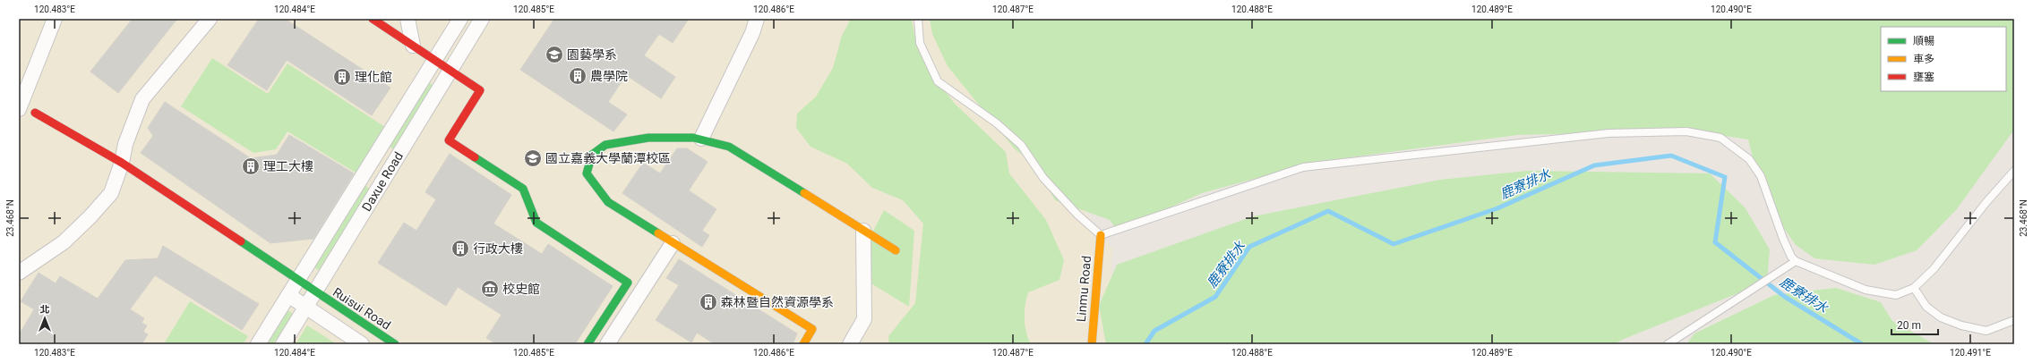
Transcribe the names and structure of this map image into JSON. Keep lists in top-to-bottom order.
{
  "streets": {
    "street": ["Daxue Road", "Linmu Road", "Ruisui Road"]
  },
  "crossings": [
    ["Daxue Road", "Ruisui Road"]
  ],
  "water": ["鹿寮排水"],
  "places": {
    "school or university": ["園藝學系", "國立嘉義大學蘭潭校區"],
    "building": [
      "農學院",
      "理化館",
      "理工大樓",
      "行政大樓",
      "森林暨自然資源學系"
    ],
    "museum": ["校史館"]
  },
  "legend": ["順暢", "車多", "壅塞"],
  "scale_bar": "20 m",
  "north": "top",
  "coordinates": [
    "120.483°E",
    "120.484°E",
    "120.485°E",
    "120.486°E",
    "120.487°E",
    "120.488°E",
    "120.489°E",
    "120.490°E",
    "23.468°N",
    "120.491°E"
  ]
}
